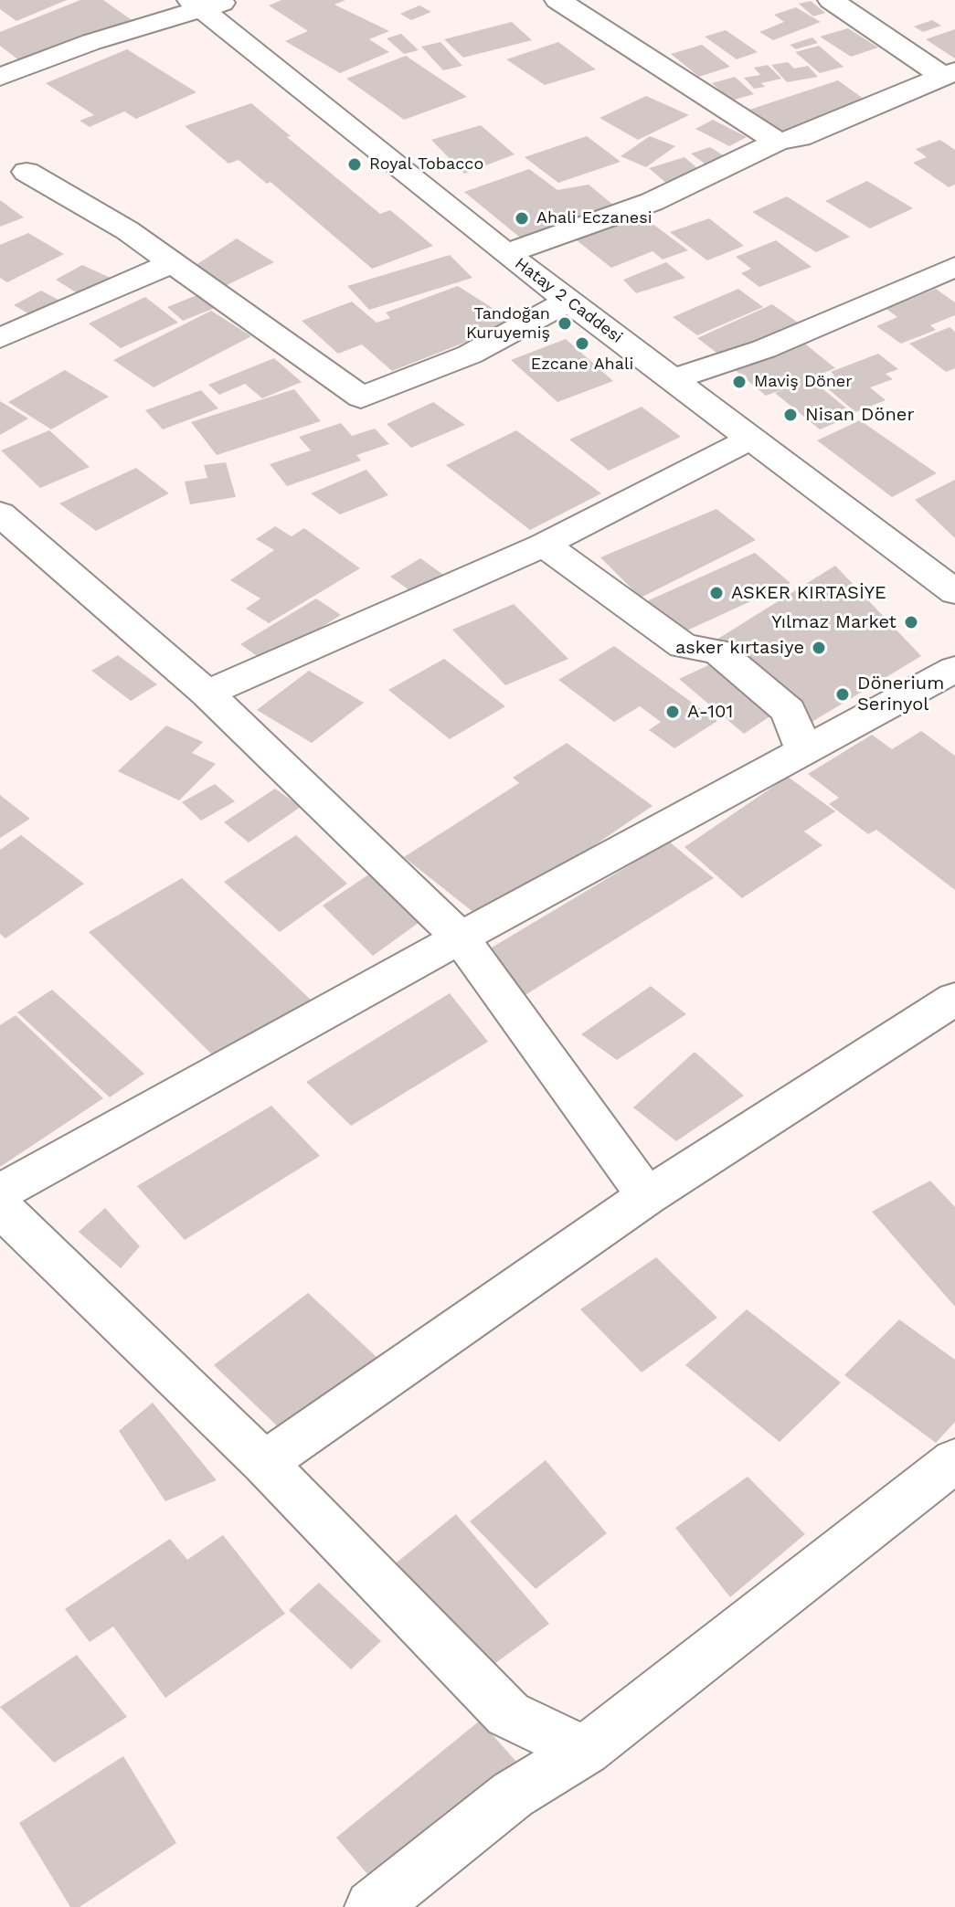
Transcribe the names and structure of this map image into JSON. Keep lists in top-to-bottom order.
{
  "streets": {
    "street": ["Hatay 2 Caddesi"]
  },
  "places": [
    "Royal Tobacco",
    "Ahali Eczanesi",
    "Tandoğan Kuruyemiş",
    "Ezcane Ahali",
    "Maviş Döner",
    "Nisan Döner",
    "ASKER KIRTASİYE",
    "Yılmaz Market",
    "asker kırtasiye",
    "Dönerium Serinyol",
    "A-101"
  ]
}
